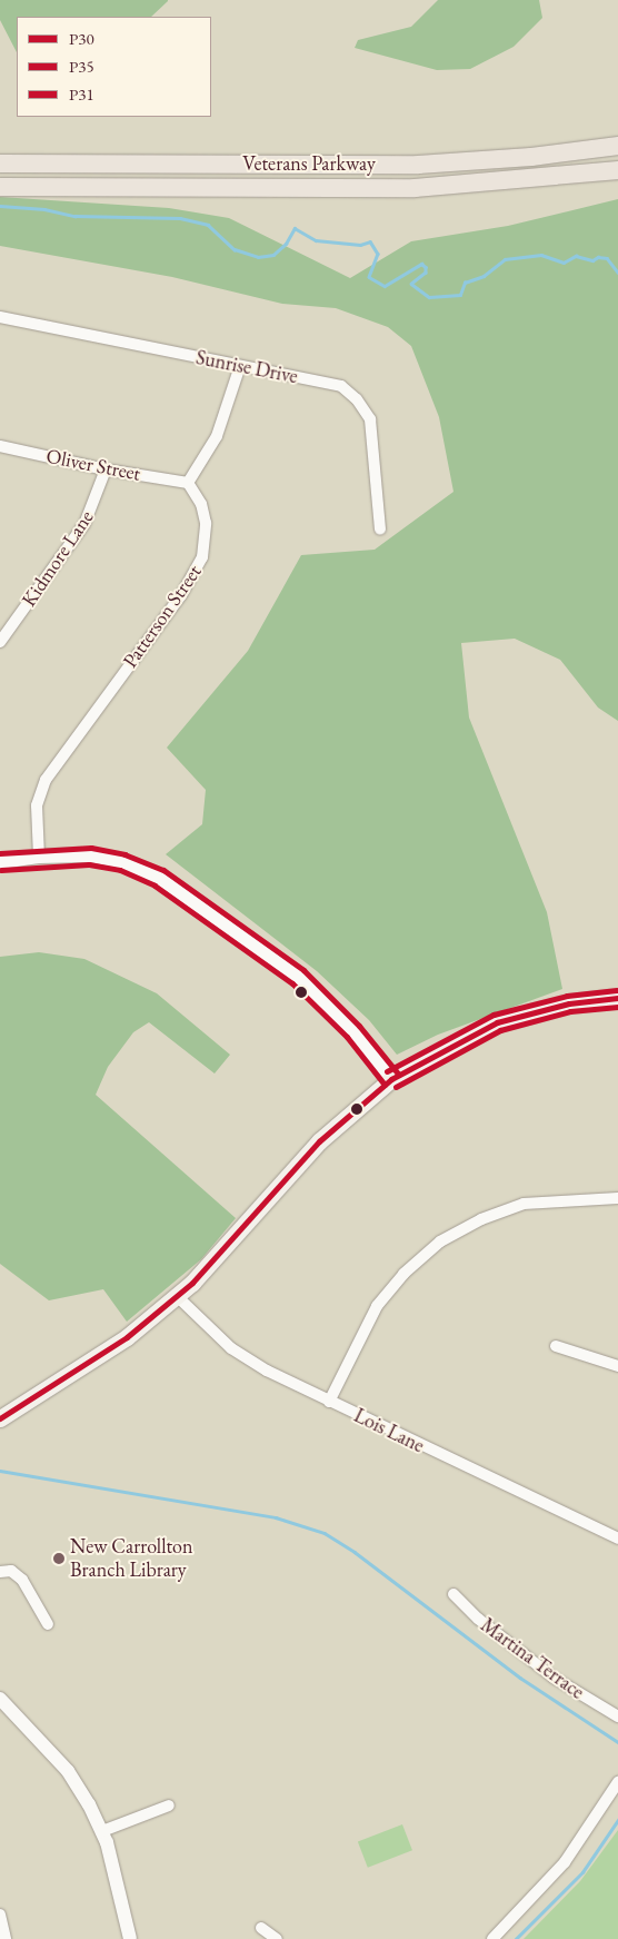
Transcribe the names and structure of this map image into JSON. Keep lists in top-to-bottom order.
{
  "streets": {
    "main road": ["Veterans Parkway"],
    "street": [
      "Sunrise Drive",
      "Oliver Street",
      "Kidmore Lane",
      "Patterson Street",
      "Lois Lane",
      "Martina Terrace"
    ]
  },
  "crossings": [
    ["Oliver Street", "Kidmore Lane"],
    ["Oliver Street", "Patterson Street"]
  ],
  "places": ["New Carrollton Branch Library"],
  "lines": ["transit line P31", "transit line P35", "transit line P30"],
  "legend": ["P30", "P35", "P31"]
}
